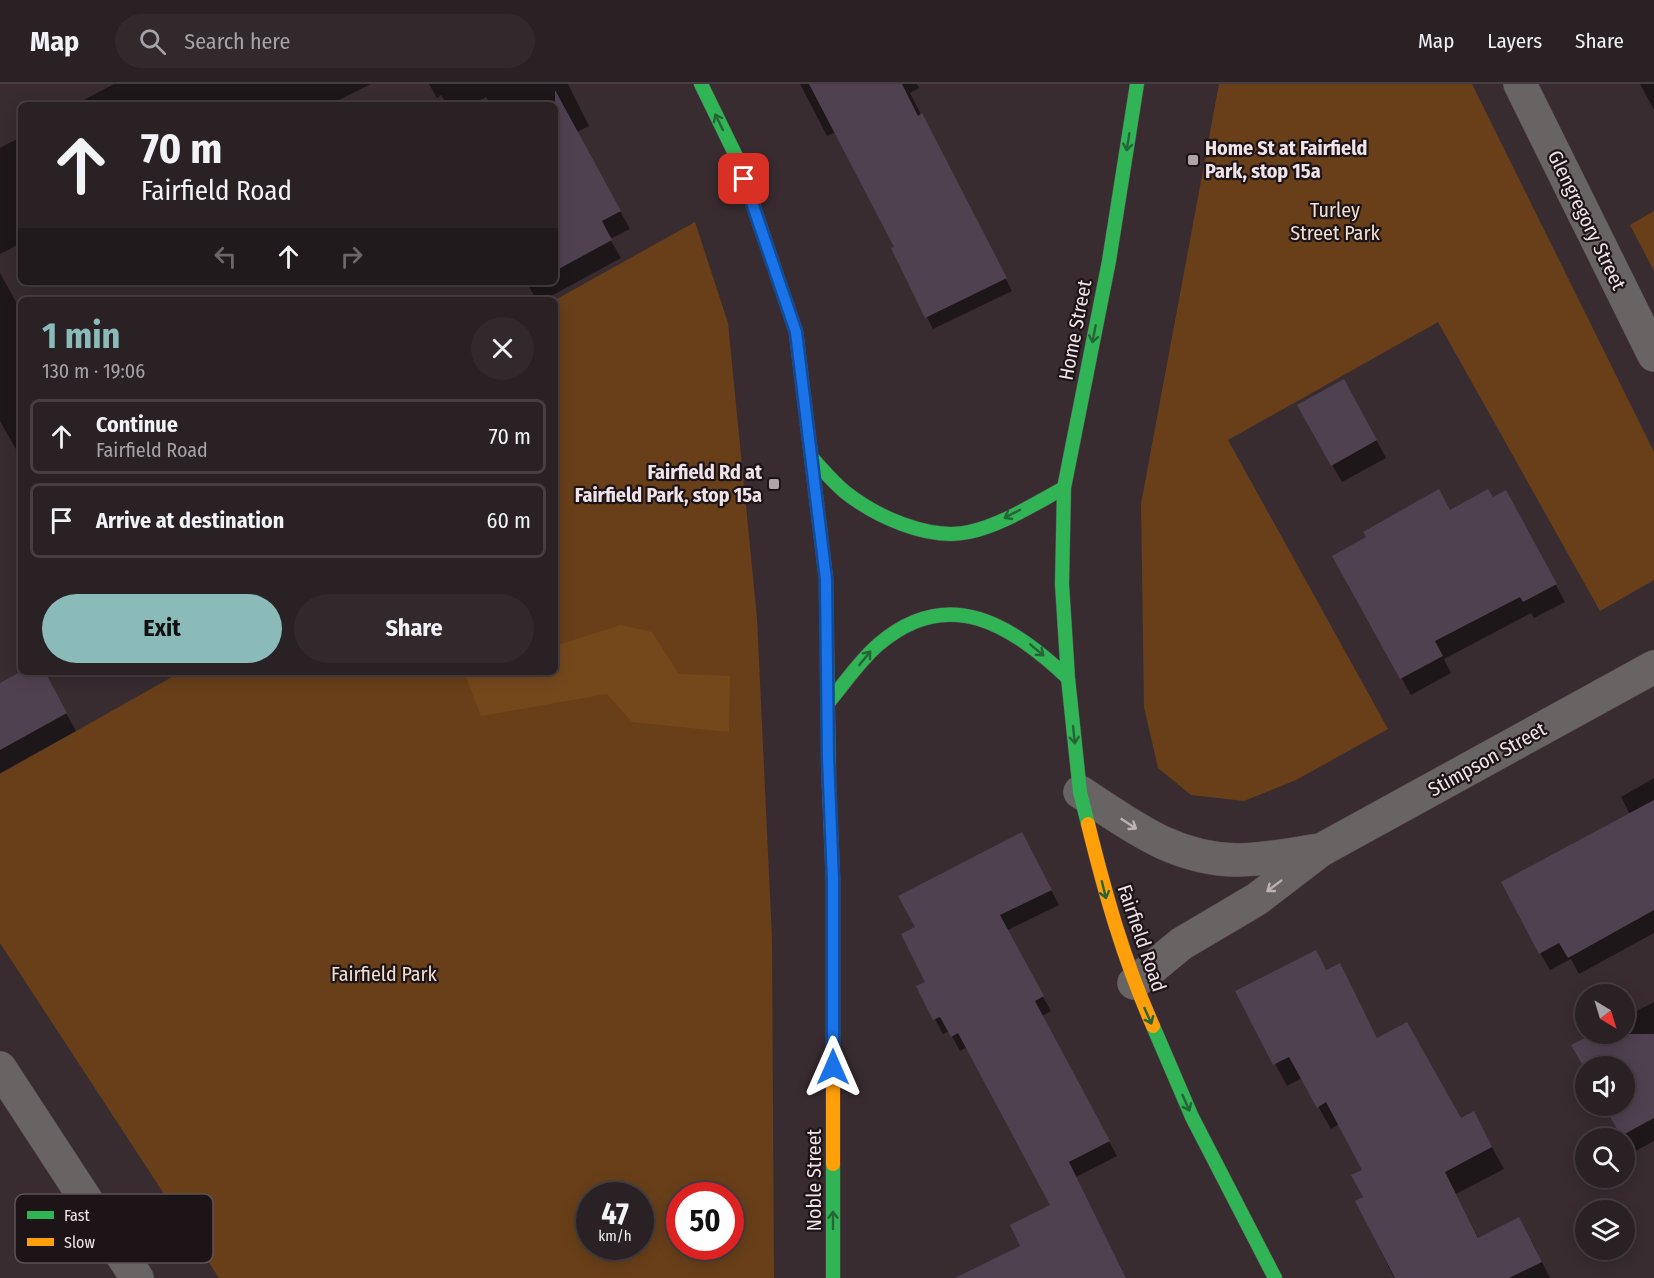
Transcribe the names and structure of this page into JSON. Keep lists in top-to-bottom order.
{
  "streets": {
    "main road": ["Home Street", "Fairfield Road", "Noble Street"],
    "street": ["Glengregory Street", "Stimpson Street"]
  },
  "crossings": [
    ["Home Street", "Fairfield Road"],
    ["Stimpson Street", "Fairfield Road"]
  ],
  "one_way": ["Home Street", "Fairfield Road", "Noble Street"],
  "parks": ["Turley Street Park", "Fairfield Park"],
  "places": {
    "transit": ["Home St at Fairfield Park, stop 15a", "Fairfield Rd at Fairfield Park, stop 15a"]
  },
  "legend": ["Fast", "Slow"],
  "north": "bottom right",
  "page": {
    "header": "Map",
    "search": "Search here",
    "nav": ["Map", "Layers", "Share"],
    "turn": ["70 m", "Fairfield Road"],
    "heading": ["1 min", "130 m · 19:06"],
    "list": [
      {
        "name": "Continue",
        "note": "Fairfield Road",
        "value": "70 m"
      },
      {
        "name": "Arrive at destination",
        "value": "60 m"
      }
    ],
    "buttons": ["Exit", "Share"],
    "speed": "47 km/h",
    "limit": "50"
  }
}
